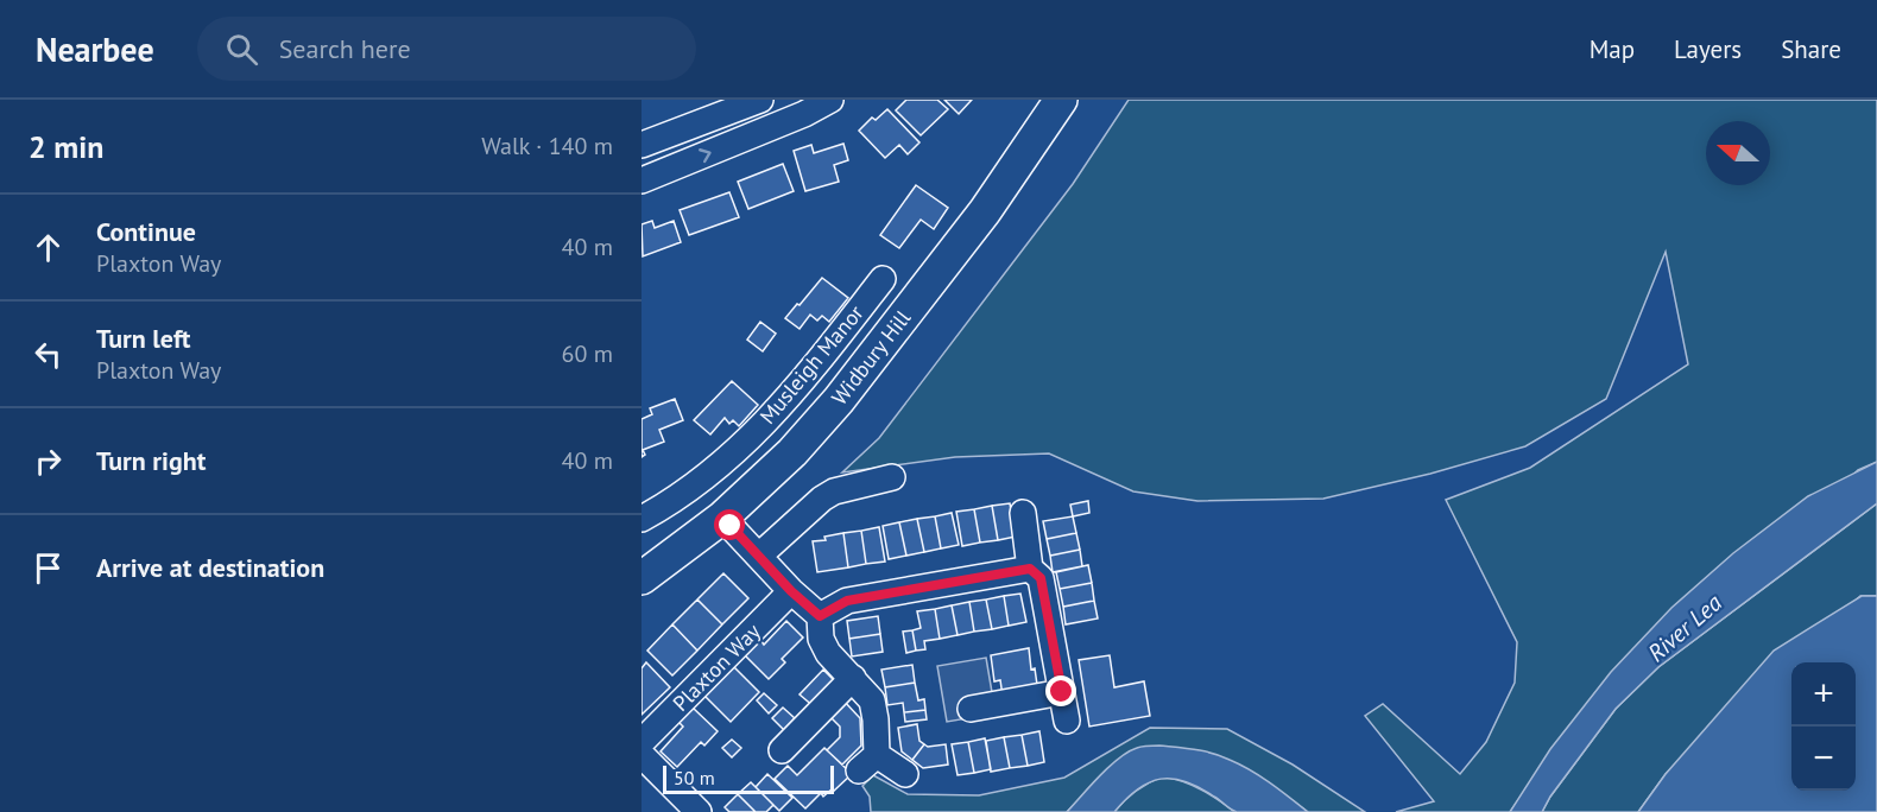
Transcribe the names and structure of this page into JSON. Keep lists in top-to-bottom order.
{
  "streets": {
    "main road": ["Widbury Hill"],
    "street": ["Musleigh Manor", "Plaxton Way"]
  },
  "water": ["River Lea"],
  "scale_bar": "50 m",
  "north": "left",
  "page": {
    "header": "Nearbee",
    "search": "Search here",
    "nav": ["Map", "Layers", "Share"],
    "heading": ["2 min", "Walk · 140 m"],
    "list": [
      ["Continue", "Plaxton Way", "40 m"],
      ["Turn left", "Plaxton Way", "60 m"],
      ["Turn right", "40 m"],
      "Arrive at destination"
    ],
    "map_buttons": ["+", "−"],
    "scale": "50 m"
  }
}
